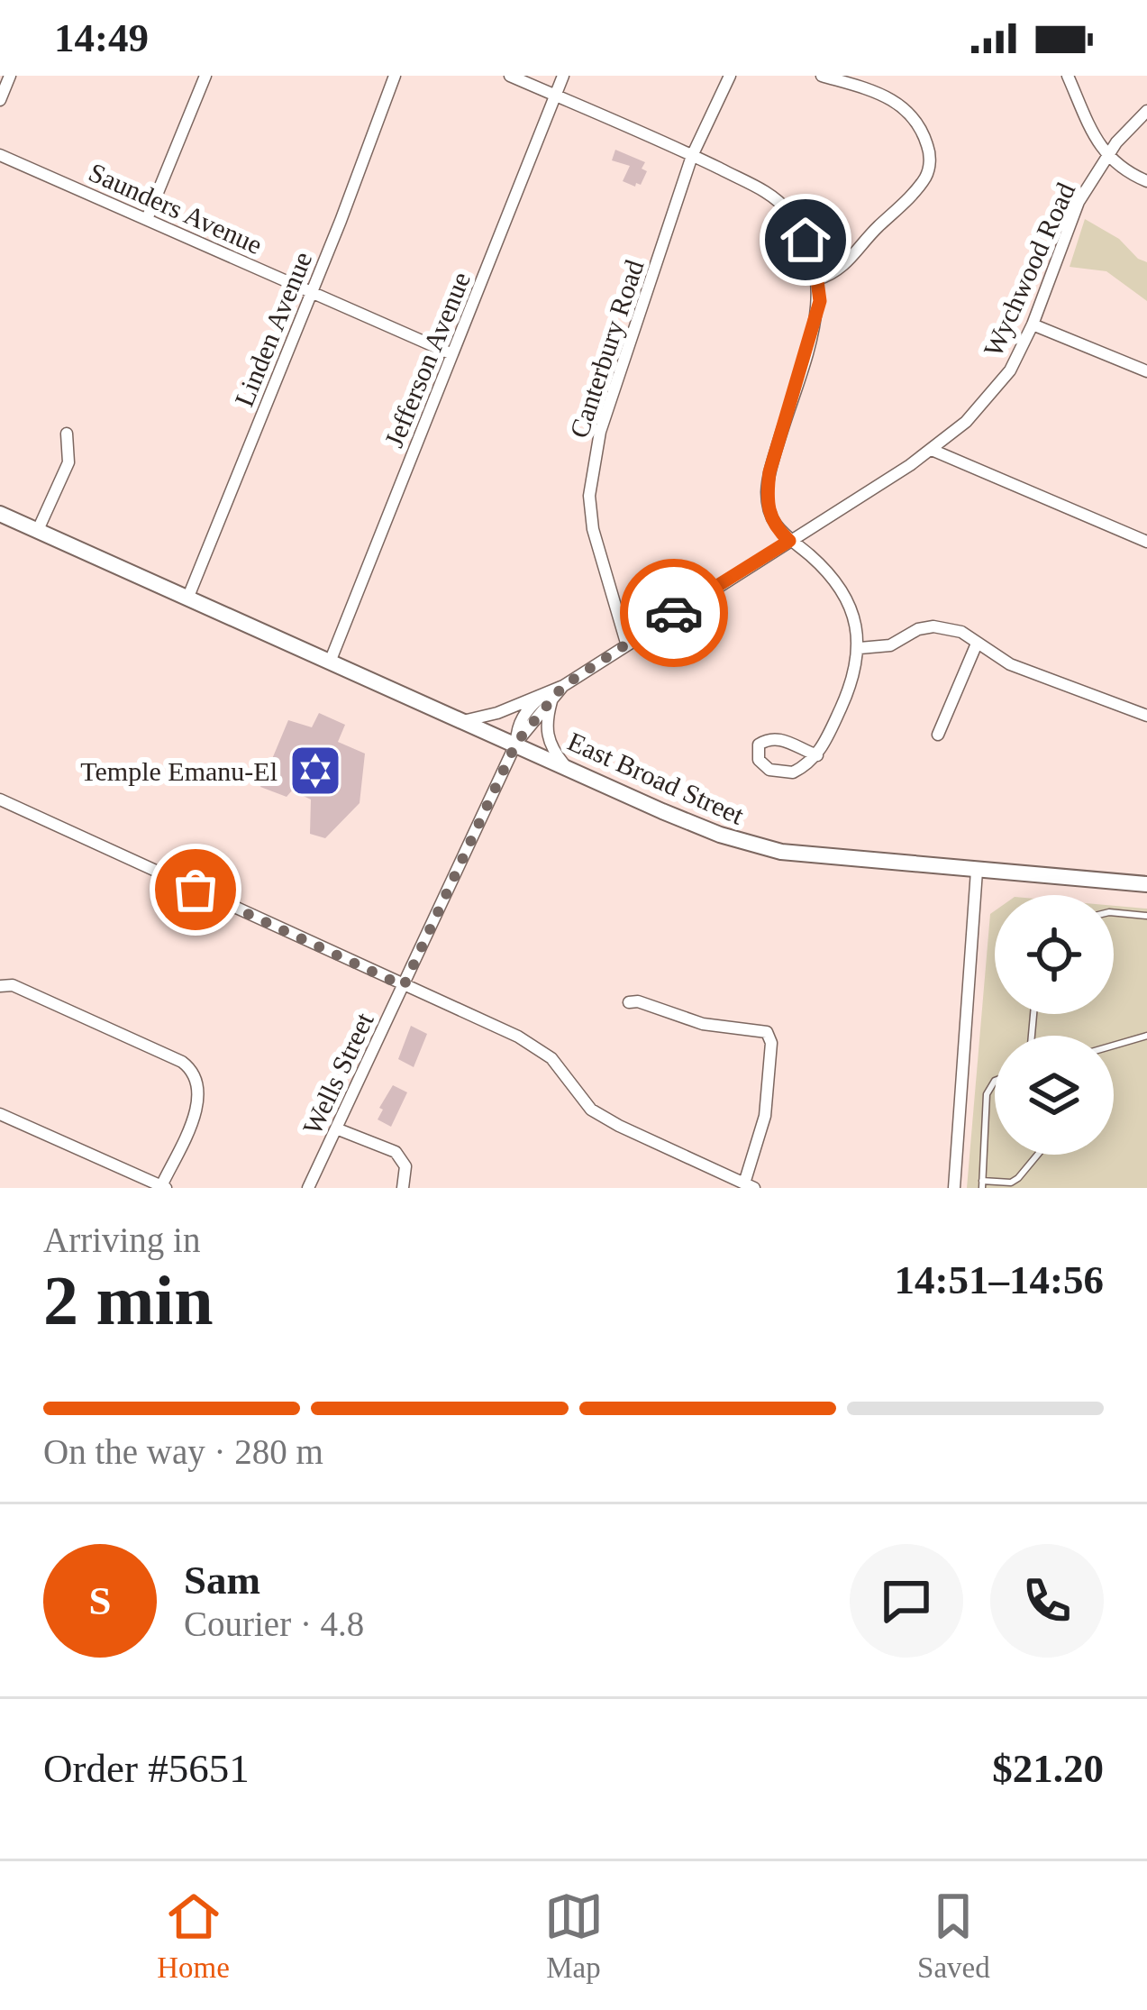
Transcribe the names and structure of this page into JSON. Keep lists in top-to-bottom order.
{
  "streets": {
    "street": [
      "Saunders Avenue",
      "Wychwood Road",
      "Linden Avenue",
      "Canterbury Road",
      "Jefferson Avenue",
      "East Broad Street",
      "Wells Street"
    ]
  },
  "crossings": [
    ["Saunders Avenue", "Linden Avenue"],
    ["Saunders Avenue", "Jefferson Avenue"],
    ["Wychwood Road", "Canterbury Road"],
    ["Wychwood Road", "East Broad Street"],
    ["Wychwood Road", "Wells Street"],
    ["Linden Avenue", "East Broad Street"],
    ["Jefferson Avenue", "East Broad Street"],
    ["East Broad Street", "Wells Street"]
  ],
  "places": {
    "synagogue": ["Temple Emanu-El"]
  },
  "page": {
    "status": "14:49",
    "heading": ["2 min", "Arriving in", "14:51–14:56"],
    "panel": [
      "Sam",
      "Courier · 4.8",
      "Order #5651",
      "$21.20"
    ],
    "bar": "On the way · 280 m",
    "round": "S",
    "tabs": ["Home", "Map", "Saved"]
  }
}
